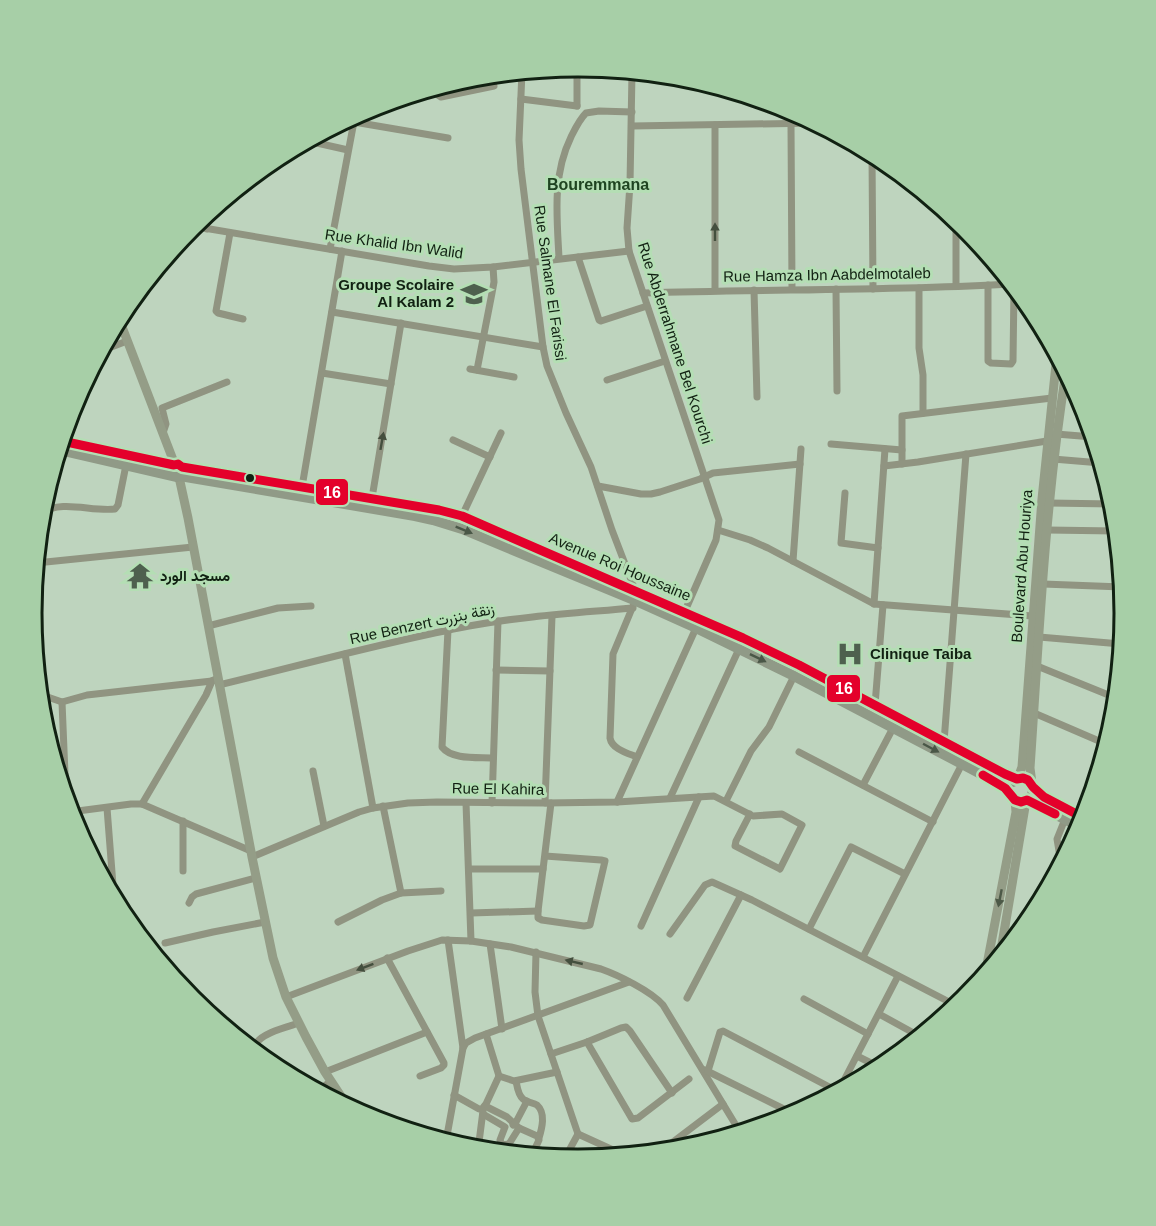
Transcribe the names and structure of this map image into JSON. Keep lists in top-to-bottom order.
{
  "streets": {
    "main road": ["Boulevard Abu Houriya", "Avenue Roi Houssaine"],
    "street": [
      "Rue Khalid Ibn Walid",
      "Rue Hamza Ibn Aabdelmotaleb",
      "Rue Salmane El Farissi",
      "Rue Abderrahmane Bel Kourchi",
      "Rue Benzert زنقة بنزرت",
      "Rue El Kahira"
    ]
  },
  "crossings": [
    ["Rue Khalid Ibn Walid", "Rue Salmane El Farissi"],
    ["Rue Khalid Ibn Walid", "Rue Abderrahmane Bel Kourchi"],
    ["Rue Hamza Ibn Aabdelmotaleb", "Rue Abderrahmane Bel Kourchi"],
    ["Rue Salmane El Farissi", "Avenue Roi Houssaine"],
    ["Rue Abderrahmane Bel Kourchi", "Avenue Roi Houssaine"],
    ["Boulevard Abu Houriya", "Avenue Roi Houssaine"],
    ["Avenue Roi Houssaine", "Rue Benzert زنقة بنزرت"]
  ],
  "districts": ["Bouremmana"],
  "places": {
    "school or university": ["Groupe Scolaire Al Kalam 2"],
    "temple": ["مسجد الورد"],
    "hospital": ["Clinique Taiba"]
  },
  "lines": ["transit line 16"]
}
